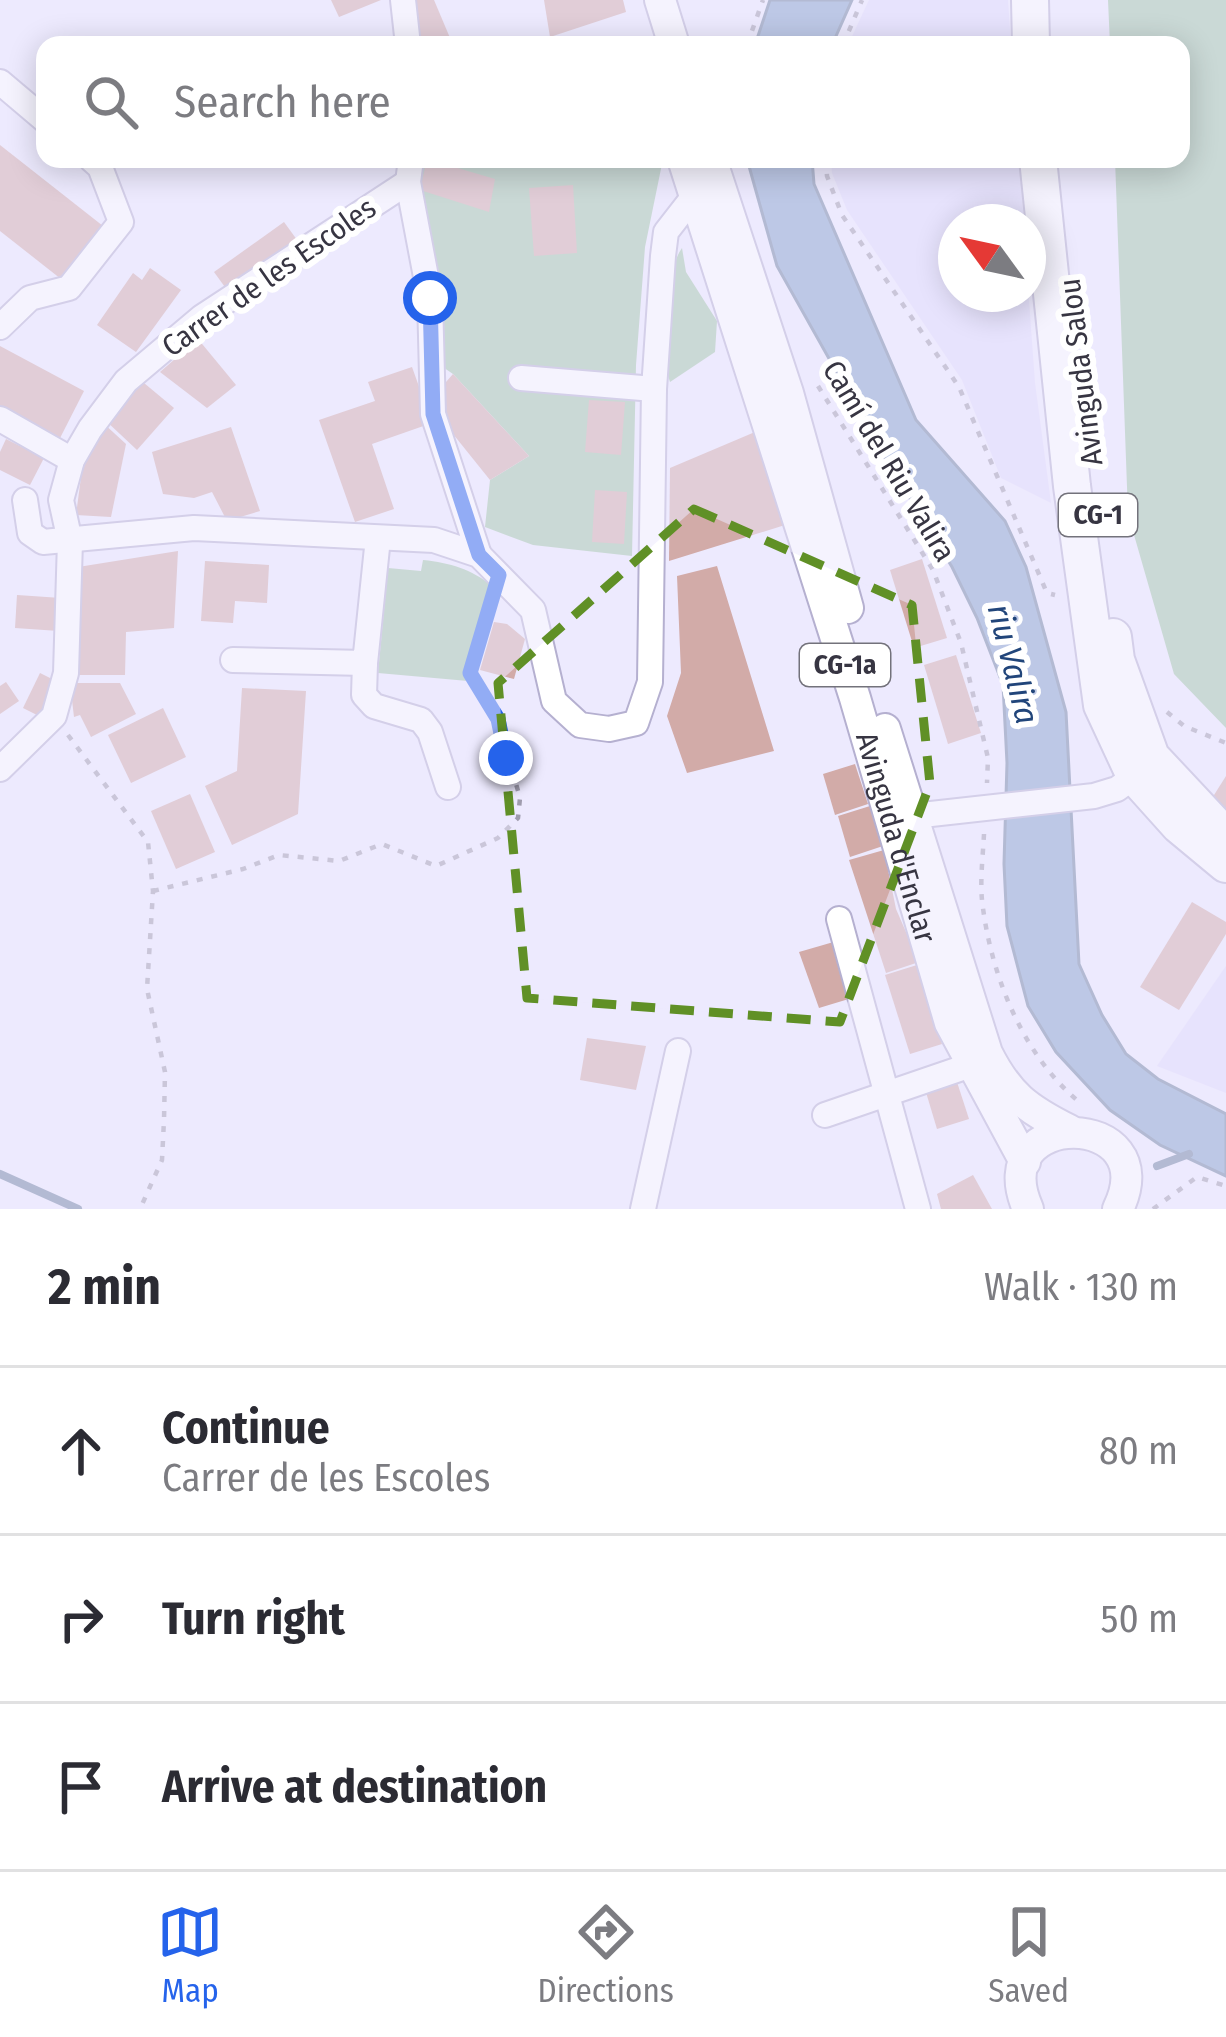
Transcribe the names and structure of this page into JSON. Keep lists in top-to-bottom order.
{
  "streets": {
    "highway": ["Avinguda Salou", "CG-1"],
    "main road": ["CG-1a", "Avinguda d'Enclar"],
    "street": ["Carrer de les Escoles"],
    "path": ["Camí del Riu Valira"]
  },
  "crossings": [
    ["Carrer de les Escoles", "Avinguda d'Enclar"],
    ["CG-1a", "Avinguda d'Enclar"]
  ],
  "water": ["riu Valira"],
  "north": "top left",
  "page": {
    "search": "Search here",
    "heading": ["2 min", "Walk · 130 m"],
    "list": [
      ["Continue", "Carrer de les Escoles", "80 m"],
      ["Turn right", "50 m"],
      "Arrive at destination"
    ],
    "nav": ["Map", "Directions", "Saved"]
  }
}
